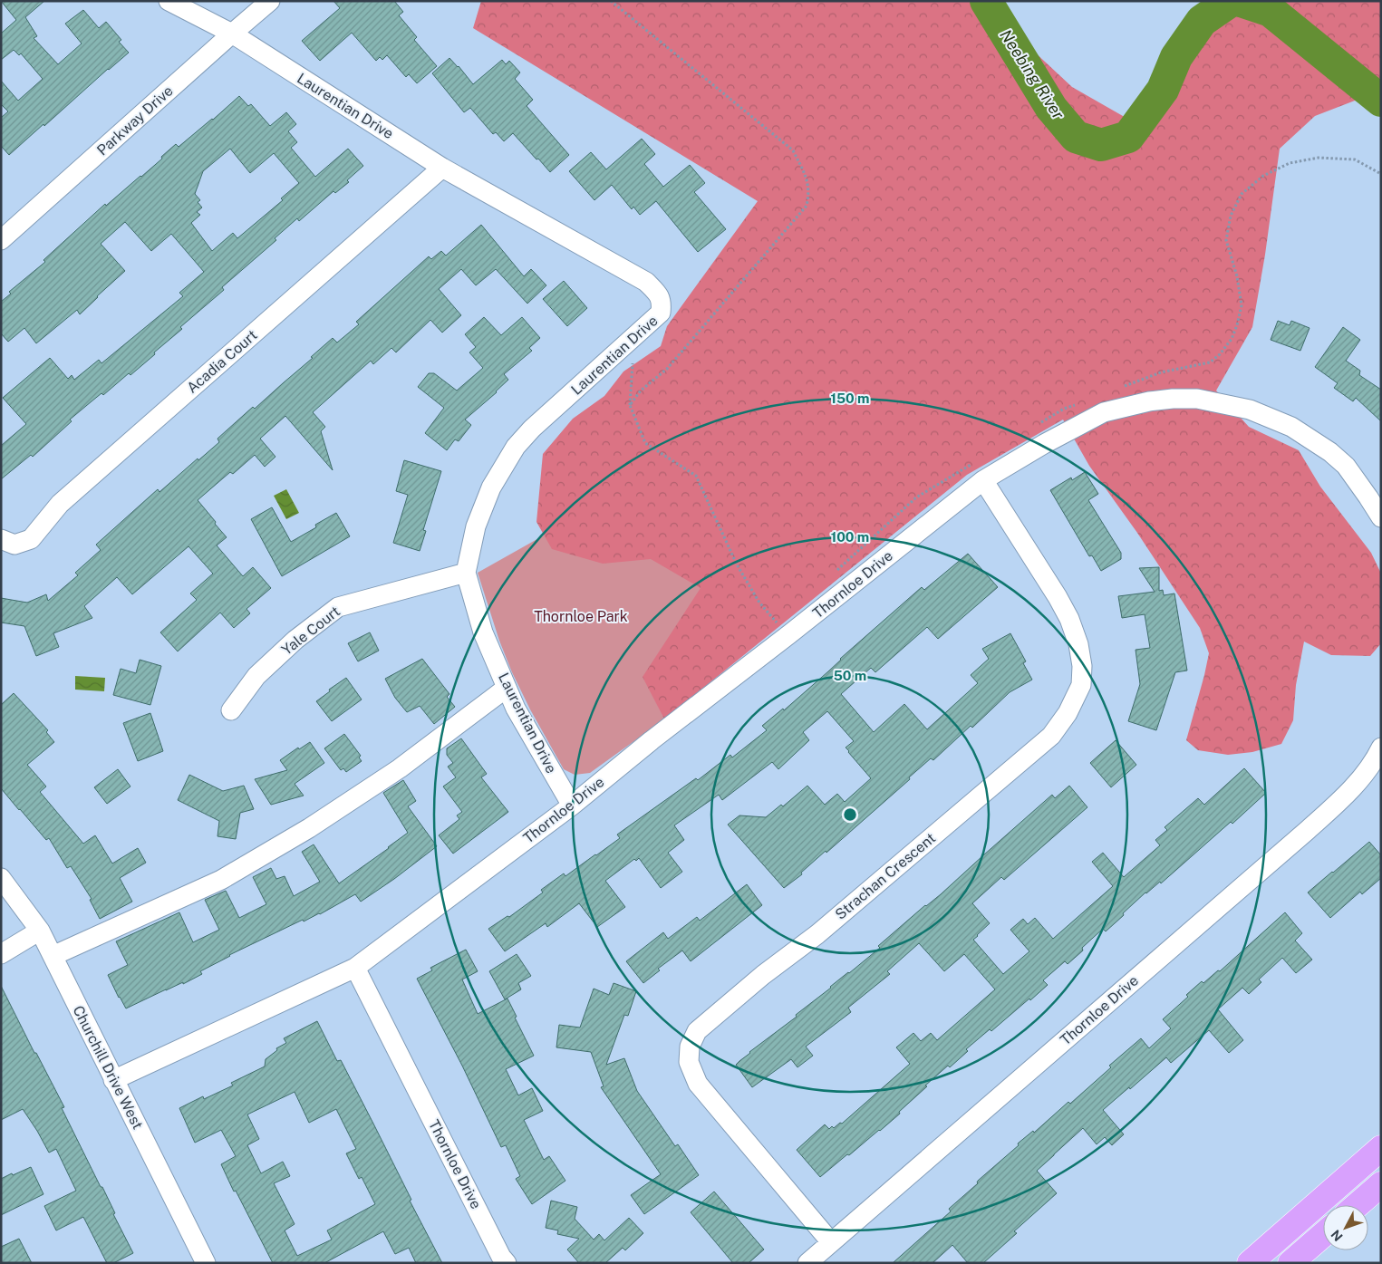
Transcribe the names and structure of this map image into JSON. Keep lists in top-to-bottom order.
{
  "streets": {
    "street": [
      "Laurentian Drive",
      "Parkway Drive",
      "Acadia Court",
      "Thornloe Drive",
      "Yale Court",
      "Strachan Crescent",
      "Churchill Drive West"
    ]
  },
  "crossings": [
    ["Laurentian Drive", "Parkway Drive"],
    ["Laurentian Drive", "Acadia Court"],
    ["Laurentian Drive", "Thornloe Drive"],
    ["Laurentian Drive", "Yale Court"],
    ["Thornloe Drive", "Strachan Crescent"],
    ["Thornloe Drive", "Churchill Drive West"]
  ],
  "water": ["Neebing River"],
  "parks": ["Thornloe Park"],
  "north": "bottom left",
  "rings": ["150 m", "100 m", "50 m"]
}
